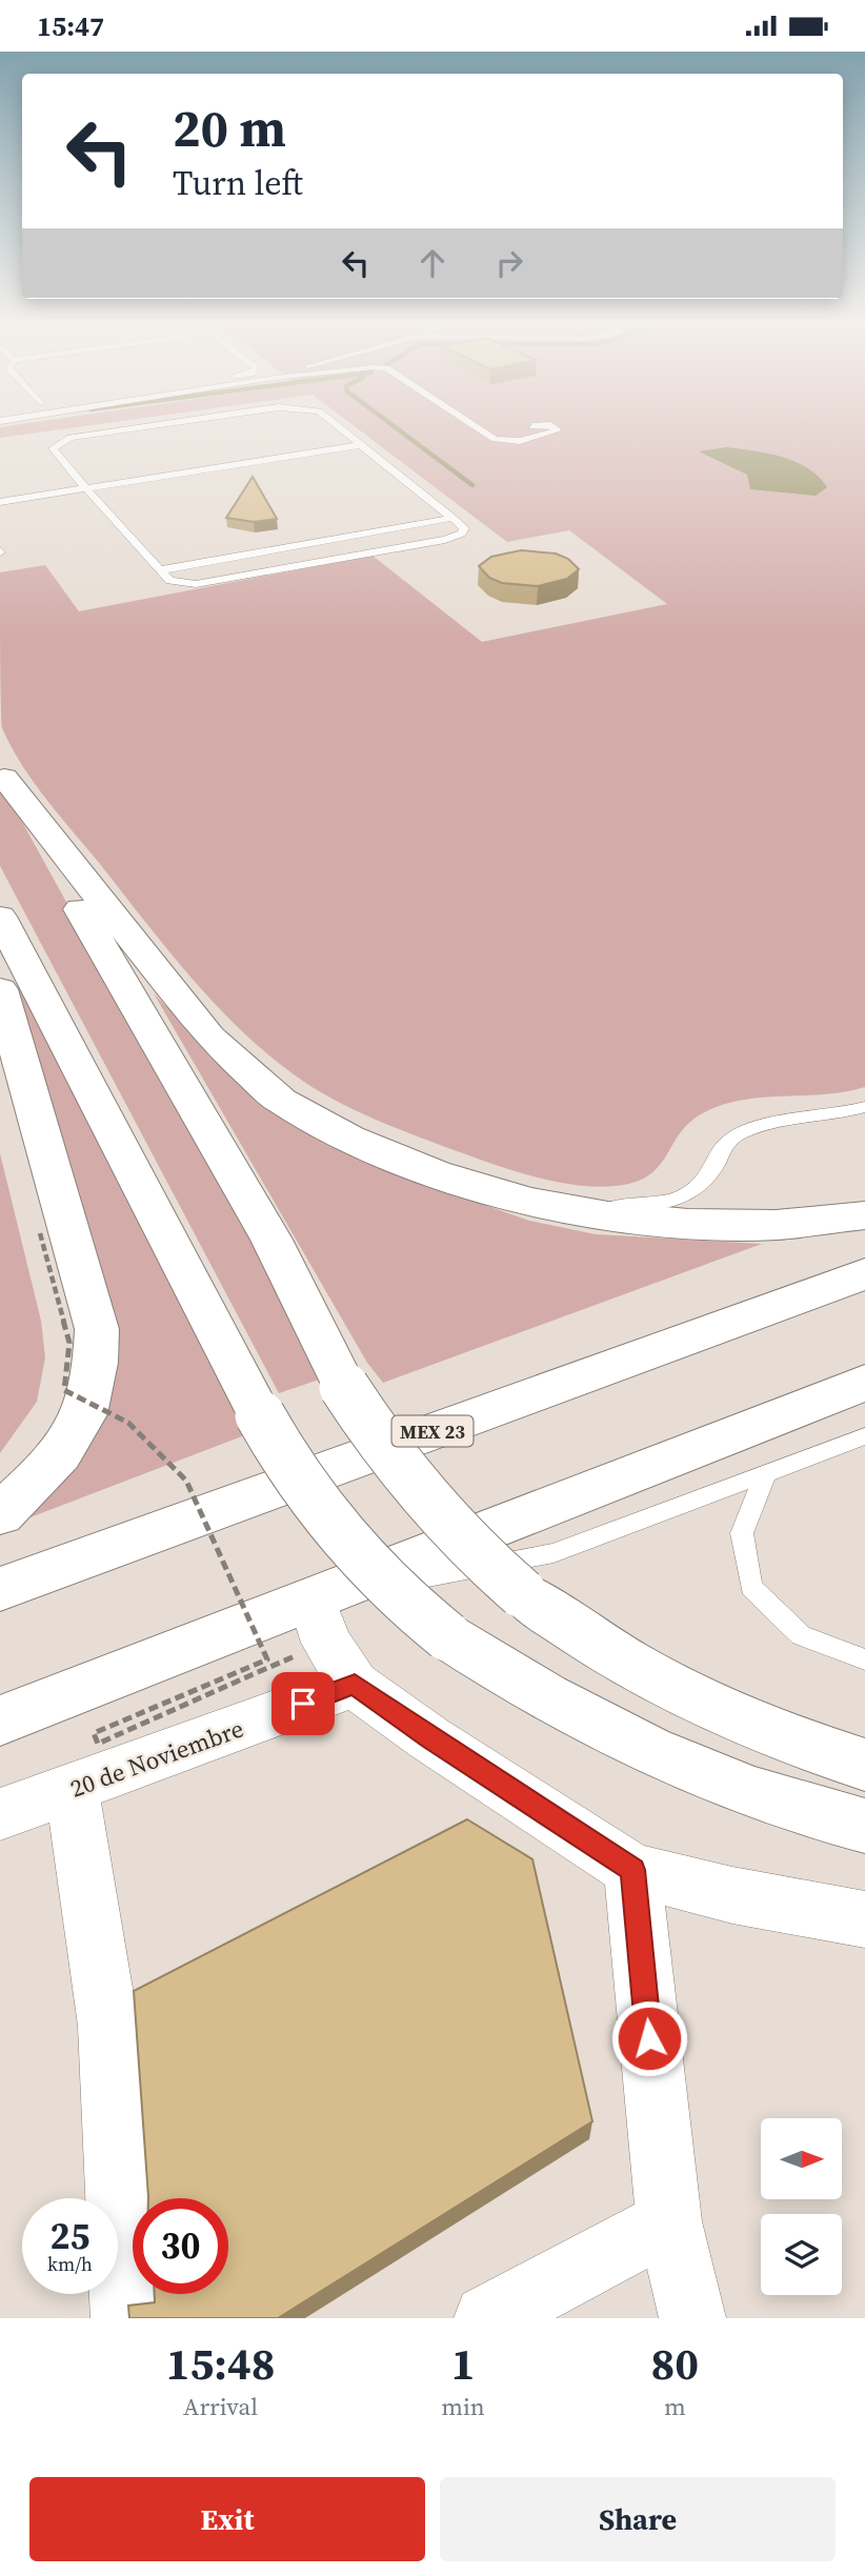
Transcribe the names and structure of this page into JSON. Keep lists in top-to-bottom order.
{
  "streets": {
    "highway": ["MEX 23"],
    "street": ["20 de Noviembre"]
  },
  "north": "right",
  "page": {
    "status": "15:47",
    "turn": ["20 m", "Turn left"],
    "speed": "25 km/h",
    "limit": "30",
    "eta": [
      "15:48",
      "Arrival",
      "1",
      "min",
      "80",
      "m"
    ],
    "buttons": ["Exit", "Share"]
  }
}
